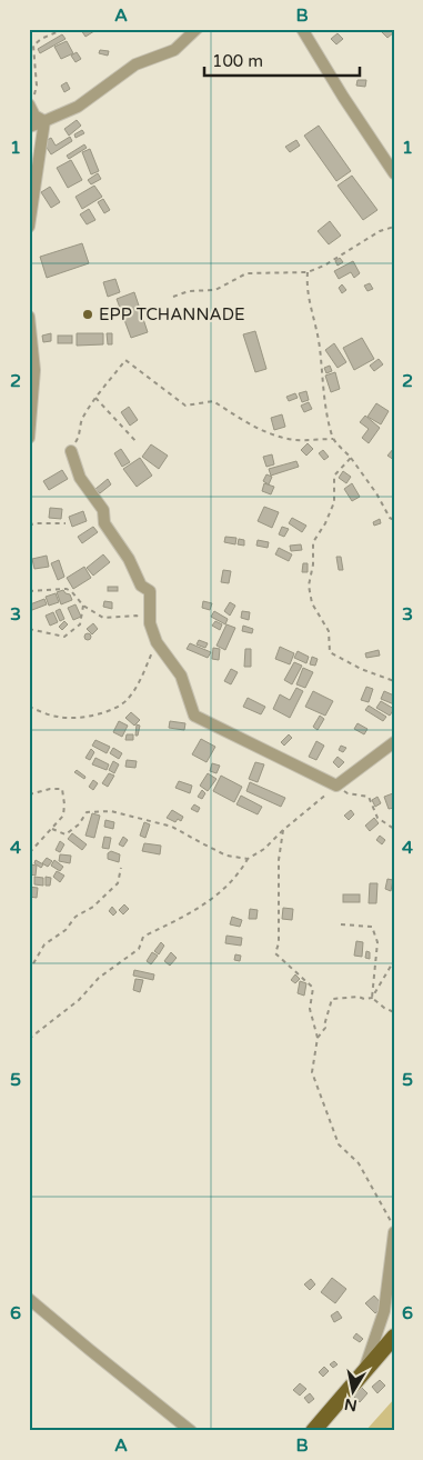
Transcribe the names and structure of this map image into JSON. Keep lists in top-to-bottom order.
{
  "places": ["EPP TCHANNADE"],
  "scale_bar": "100 m",
  "north": "bottom",
  "grid": {
    "columns": ["A", "B"],
    "rows": [
      "1",
      "2",
      "3",
      "4",
      "5",
      "6"
    ]
  }
}
